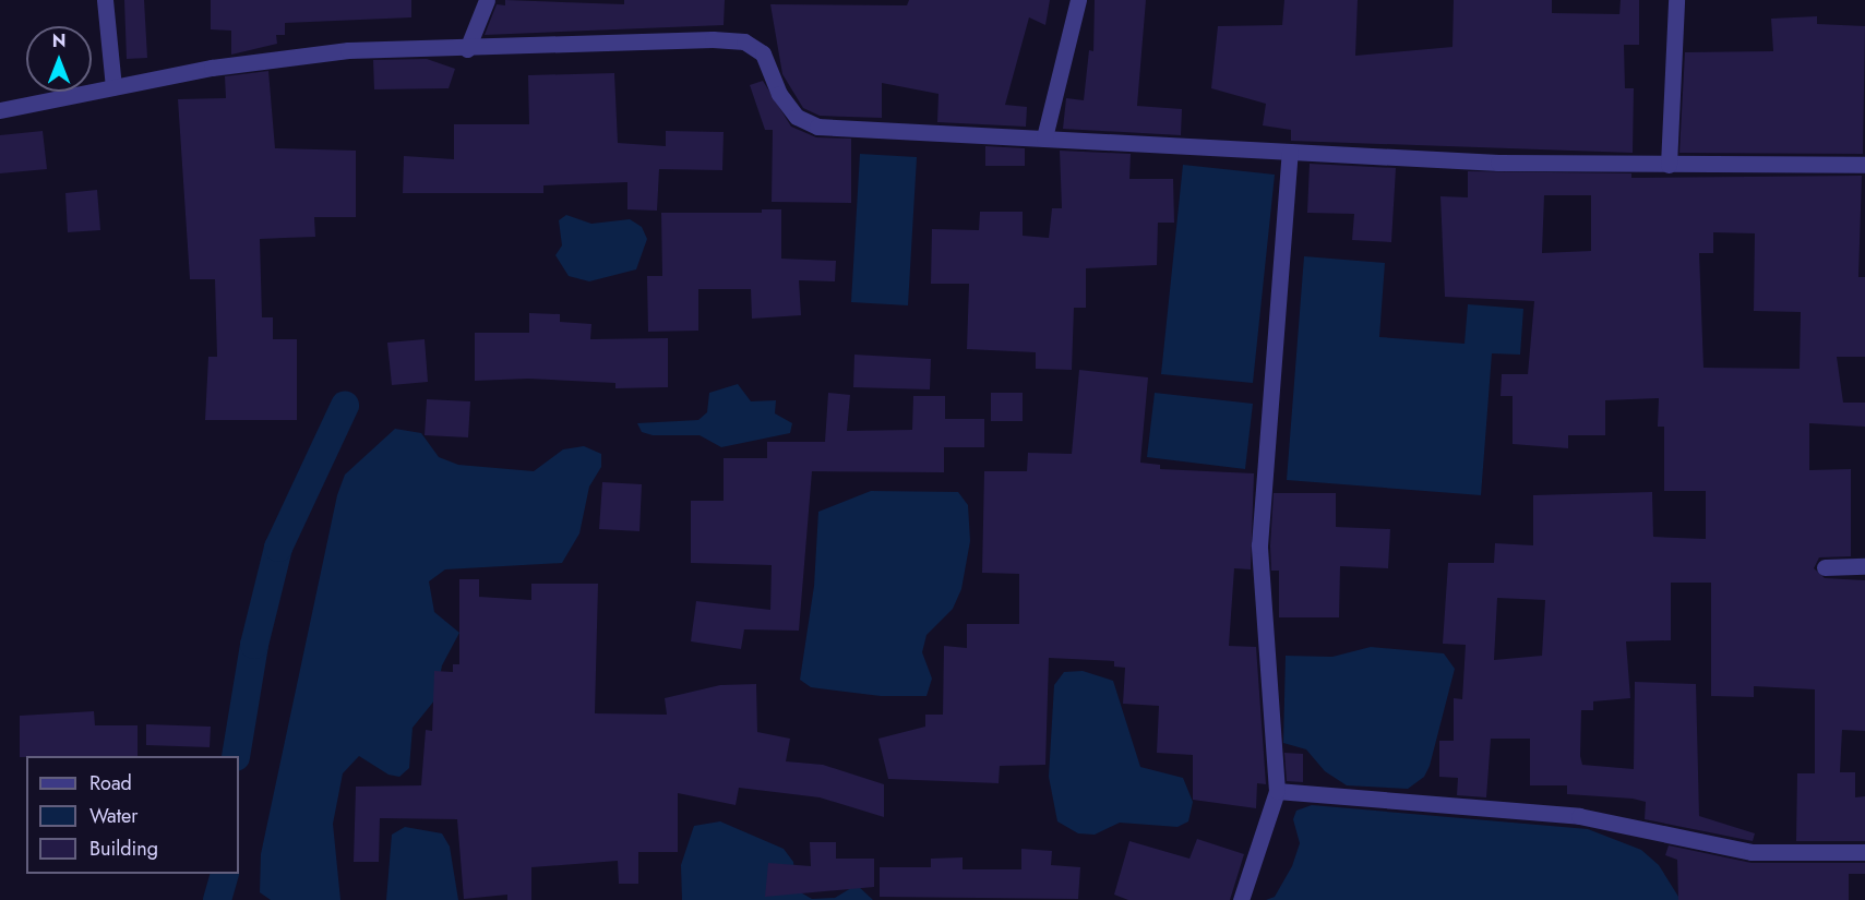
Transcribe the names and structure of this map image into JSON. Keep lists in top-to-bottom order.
{
  "legend": ["Road", "Water", "Building"],
  "north": "top"
}
